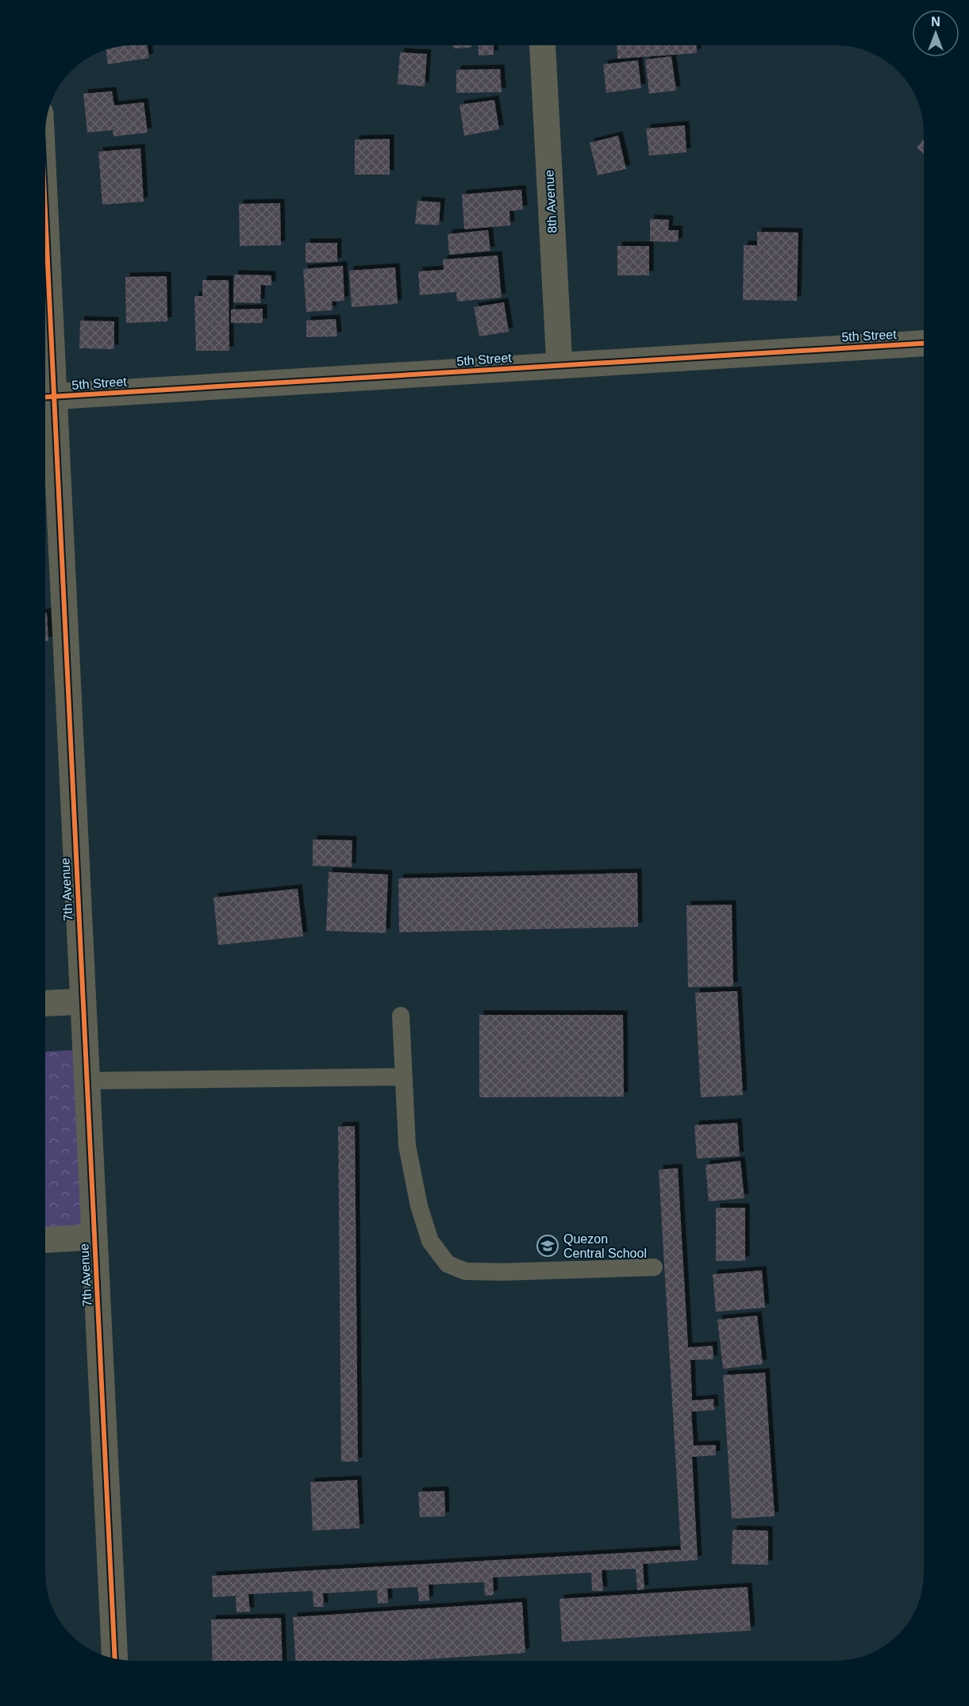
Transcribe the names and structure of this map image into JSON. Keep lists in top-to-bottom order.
{
  "streets": {
    "street": ["8th Avenue", "5th Street", "7th Avenue"]
  },
  "crossings": [
    ["8th Avenue", "5th Street"],
    ["5th Street", "7th Avenue"]
  ],
  "places": {
    "school or university": ["Quezon Central School"]
  },
  "north": "top"
}
